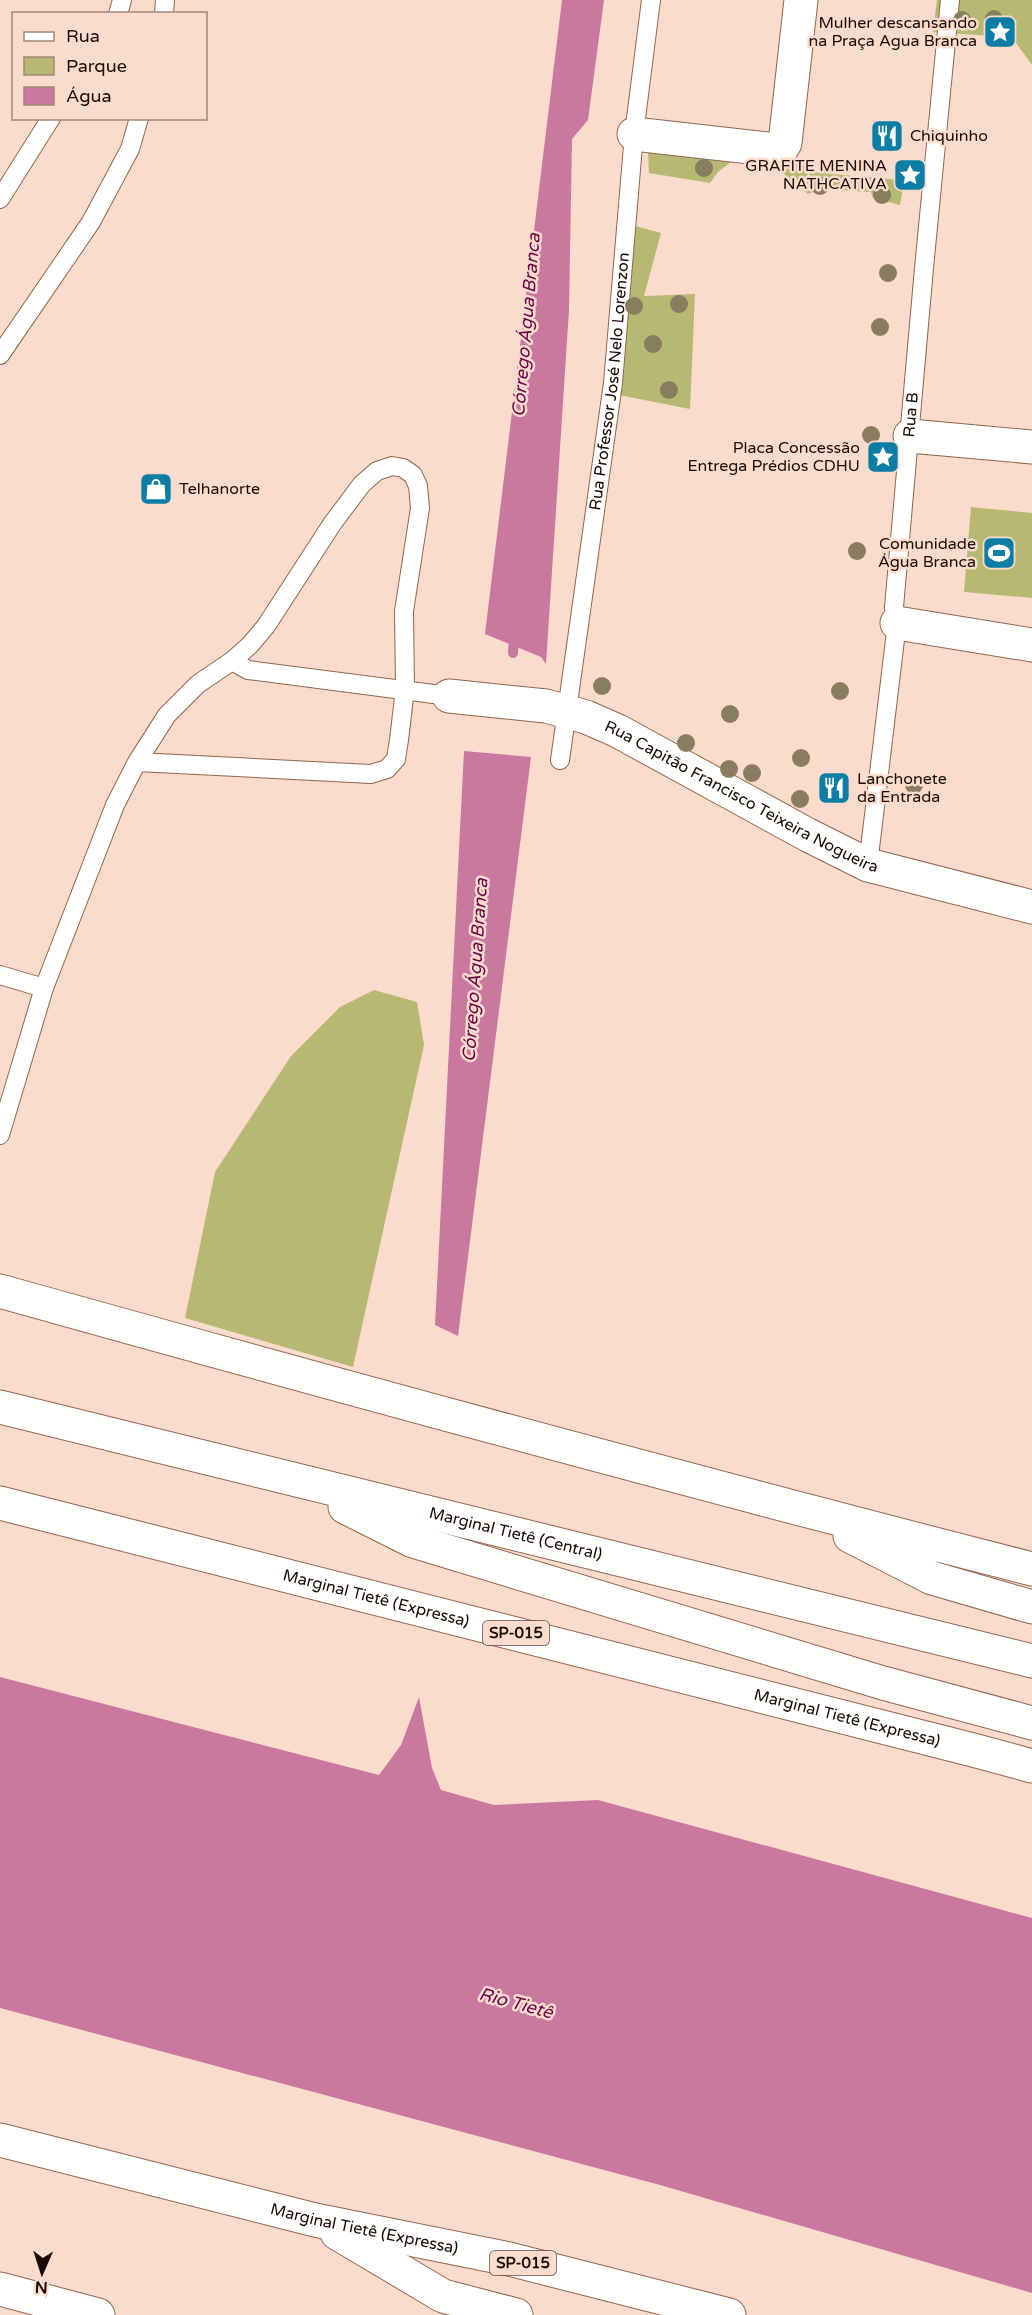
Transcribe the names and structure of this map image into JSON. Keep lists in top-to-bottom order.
{
  "streets": {
    "main road": [
      "Rua Capitão Francisco Teixeira Nogueira",
      "Marginal Tietê (Central)",
      "Marginal Tietê (Expressa)",
      "SP-015"
    ],
    "lane": ["Rua Professor José Nelo Lorenzon", "Rua B"]
  },
  "crossings": [
    ["Rua Professor José Nelo Lorenzon", "Rua Capitão Francisco Teixeira Nogueira"],
    ["Rua B", "Rua Capitão Francisco Teixeira Nogueira"],
    ["Marginal Tietê (Expressa)", "SP-015"]
  ],
  "water": ["Córrego Água Branca", "Rio Tietê"],
  "places": {
    "place": ["Mulher descansando na Praça Agua Branca", "GRAFITE MENINA NATHCATIVA", "Placa Concessão Entrega Prédios CDHU"],
    "restaurant": ["Chiquinho", "Lanchonete da Entrada"],
    "shop": ["Telhanorte"],
    "sports": ["Comunidade Água Branca"]
  },
  "legend": ["Rua", "Parque", "Água"],
  "north": "bottom"
}
